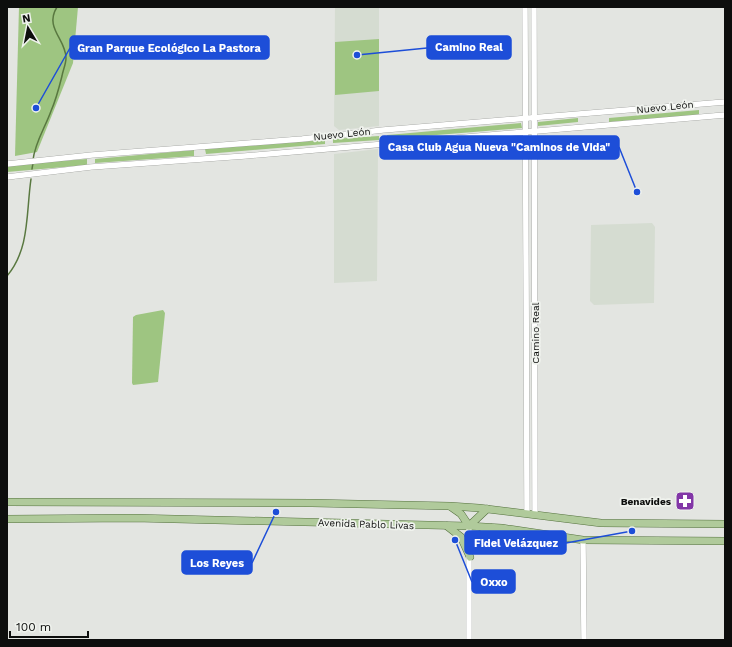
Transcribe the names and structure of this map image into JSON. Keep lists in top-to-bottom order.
{
  "streets": {
    "main road": ["Avenida Pablo Livas"],
    "street": ["Nuevo León", "Camino Real"]
  },
  "crossings": [
    ["Nuevo León", "Camino Real"],
    ["Camino Real", "Avenida Pablo Livas"]
  ],
  "places": {
    "other": [
      "Camino Real",
      "Gran Parque Ecológico La Pastora",
      "Casa Club Agua Nueva \"Caminos de Vida\"",
      "Los Reyes",
      "Fidel Velázquez",
      "Oxxo"
    ],
    "pharmacy": ["Benavides"]
  },
  "scale_bar": "100 m",
  "north": "top"
}
